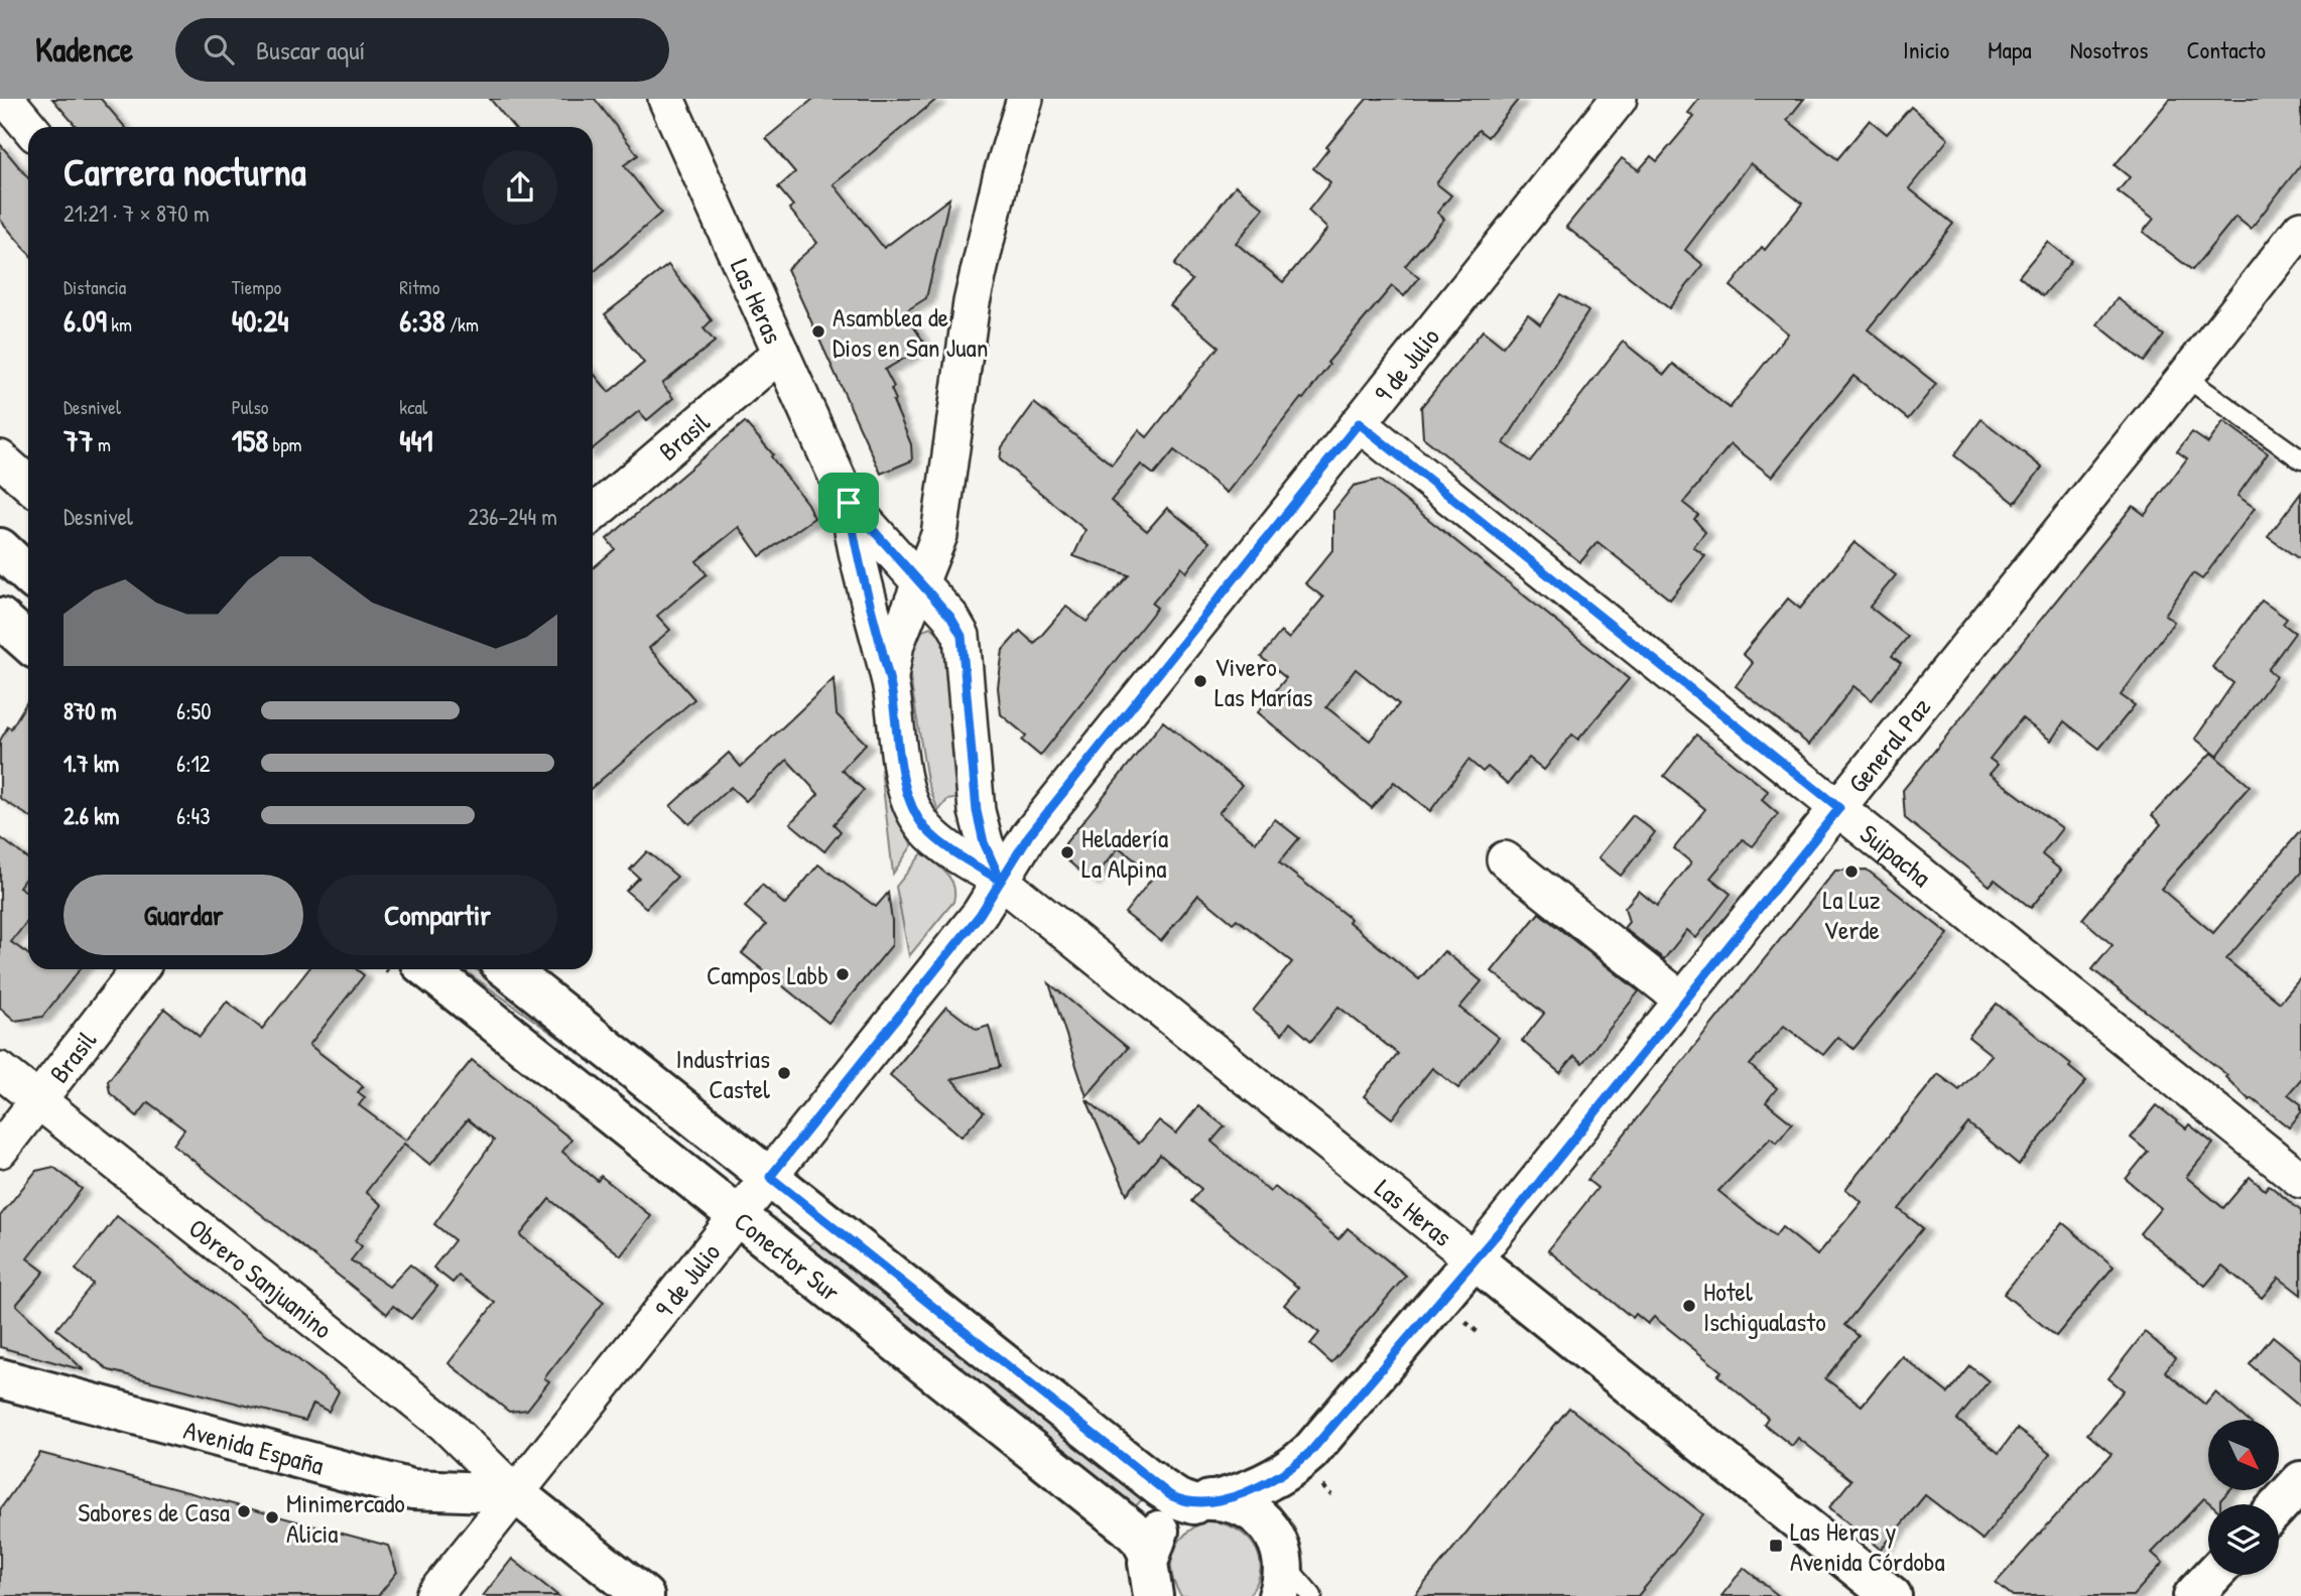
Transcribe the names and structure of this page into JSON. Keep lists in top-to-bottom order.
{
  "streets": {
    "main road": [
      "Las Heras",
      "General Paz",
      "Conector Sur",
      "Avenida España"
    ],
    "street": [
      "9 de Julio",
      "Brasil",
      "Suipacha",
      "Obrero Sanjuanino"
    ]
  },
  "crossings": [
    ["Las Heras", "9 de Julio"],
    ["Las Heras", "Brasil"],
    ["Las Heras", "General Paz"],
    ["9 de Julio", "Suipacha"],
    ["9 de Julio", "Conector Sur"],
    ["9 de Julio", "Obrero Sanjuanino"],
    ["9 de Julio", "Avenida España"],
    ["Brasil", "Obrero Sanjuanino"],
    ["General Paz", "Suipacha"],
    ["General Paz", "Conector Sur"],
    ["Obrero Sanjuanino", "Avenida España"]
  ],
  "places": {
    "other": [
      "Asamblea de Dios en San Juan",
      "Vivero Las Marías",
      "Heladería La Alpina",
      "La Luz Verde",
      "Campos Labb",
      "Industrias Castel",
      "Hotel Ischigualasto",
      "Sabores de Casa",
      "Minimercado Alicia"
    ],
    "transit": ["Las Heras y Avenida Córdoba"]
  },
  "north": "bottom right",
  "page": {
    "header": "Kadence",
    "search": "Buscar aquí",
    "nav": [
      "Inicio",
      "Mapa",
      "Nosotros",
      "Contacto"
    ],
    "heading": ["Carrera nocturna", "21:21 · 7 × 870 m"],
    "stats": [
      ["Distancia", "6.09 km"],
      ["Tiempo", "40:24"],
      ["Ritmo", "6:38 /km"],
      ["Desnivel", "77 m"],
      ["Pulso", "158 bpm"],
      ["kcal", "441"]
    ],
    "chart": ["Desnivel", "236–244 m"],
    "list": [
      {
        "name": "870 m",
        "note": "6:50"
      },
      {
        "name": "1.7 km",
        "note": "6:12"
      },
      {
        "name": "2.6 km",
        "note": "6:43"
      }
    ],
    "buttons": ["Guardar", "Compartir"]
  }
}
